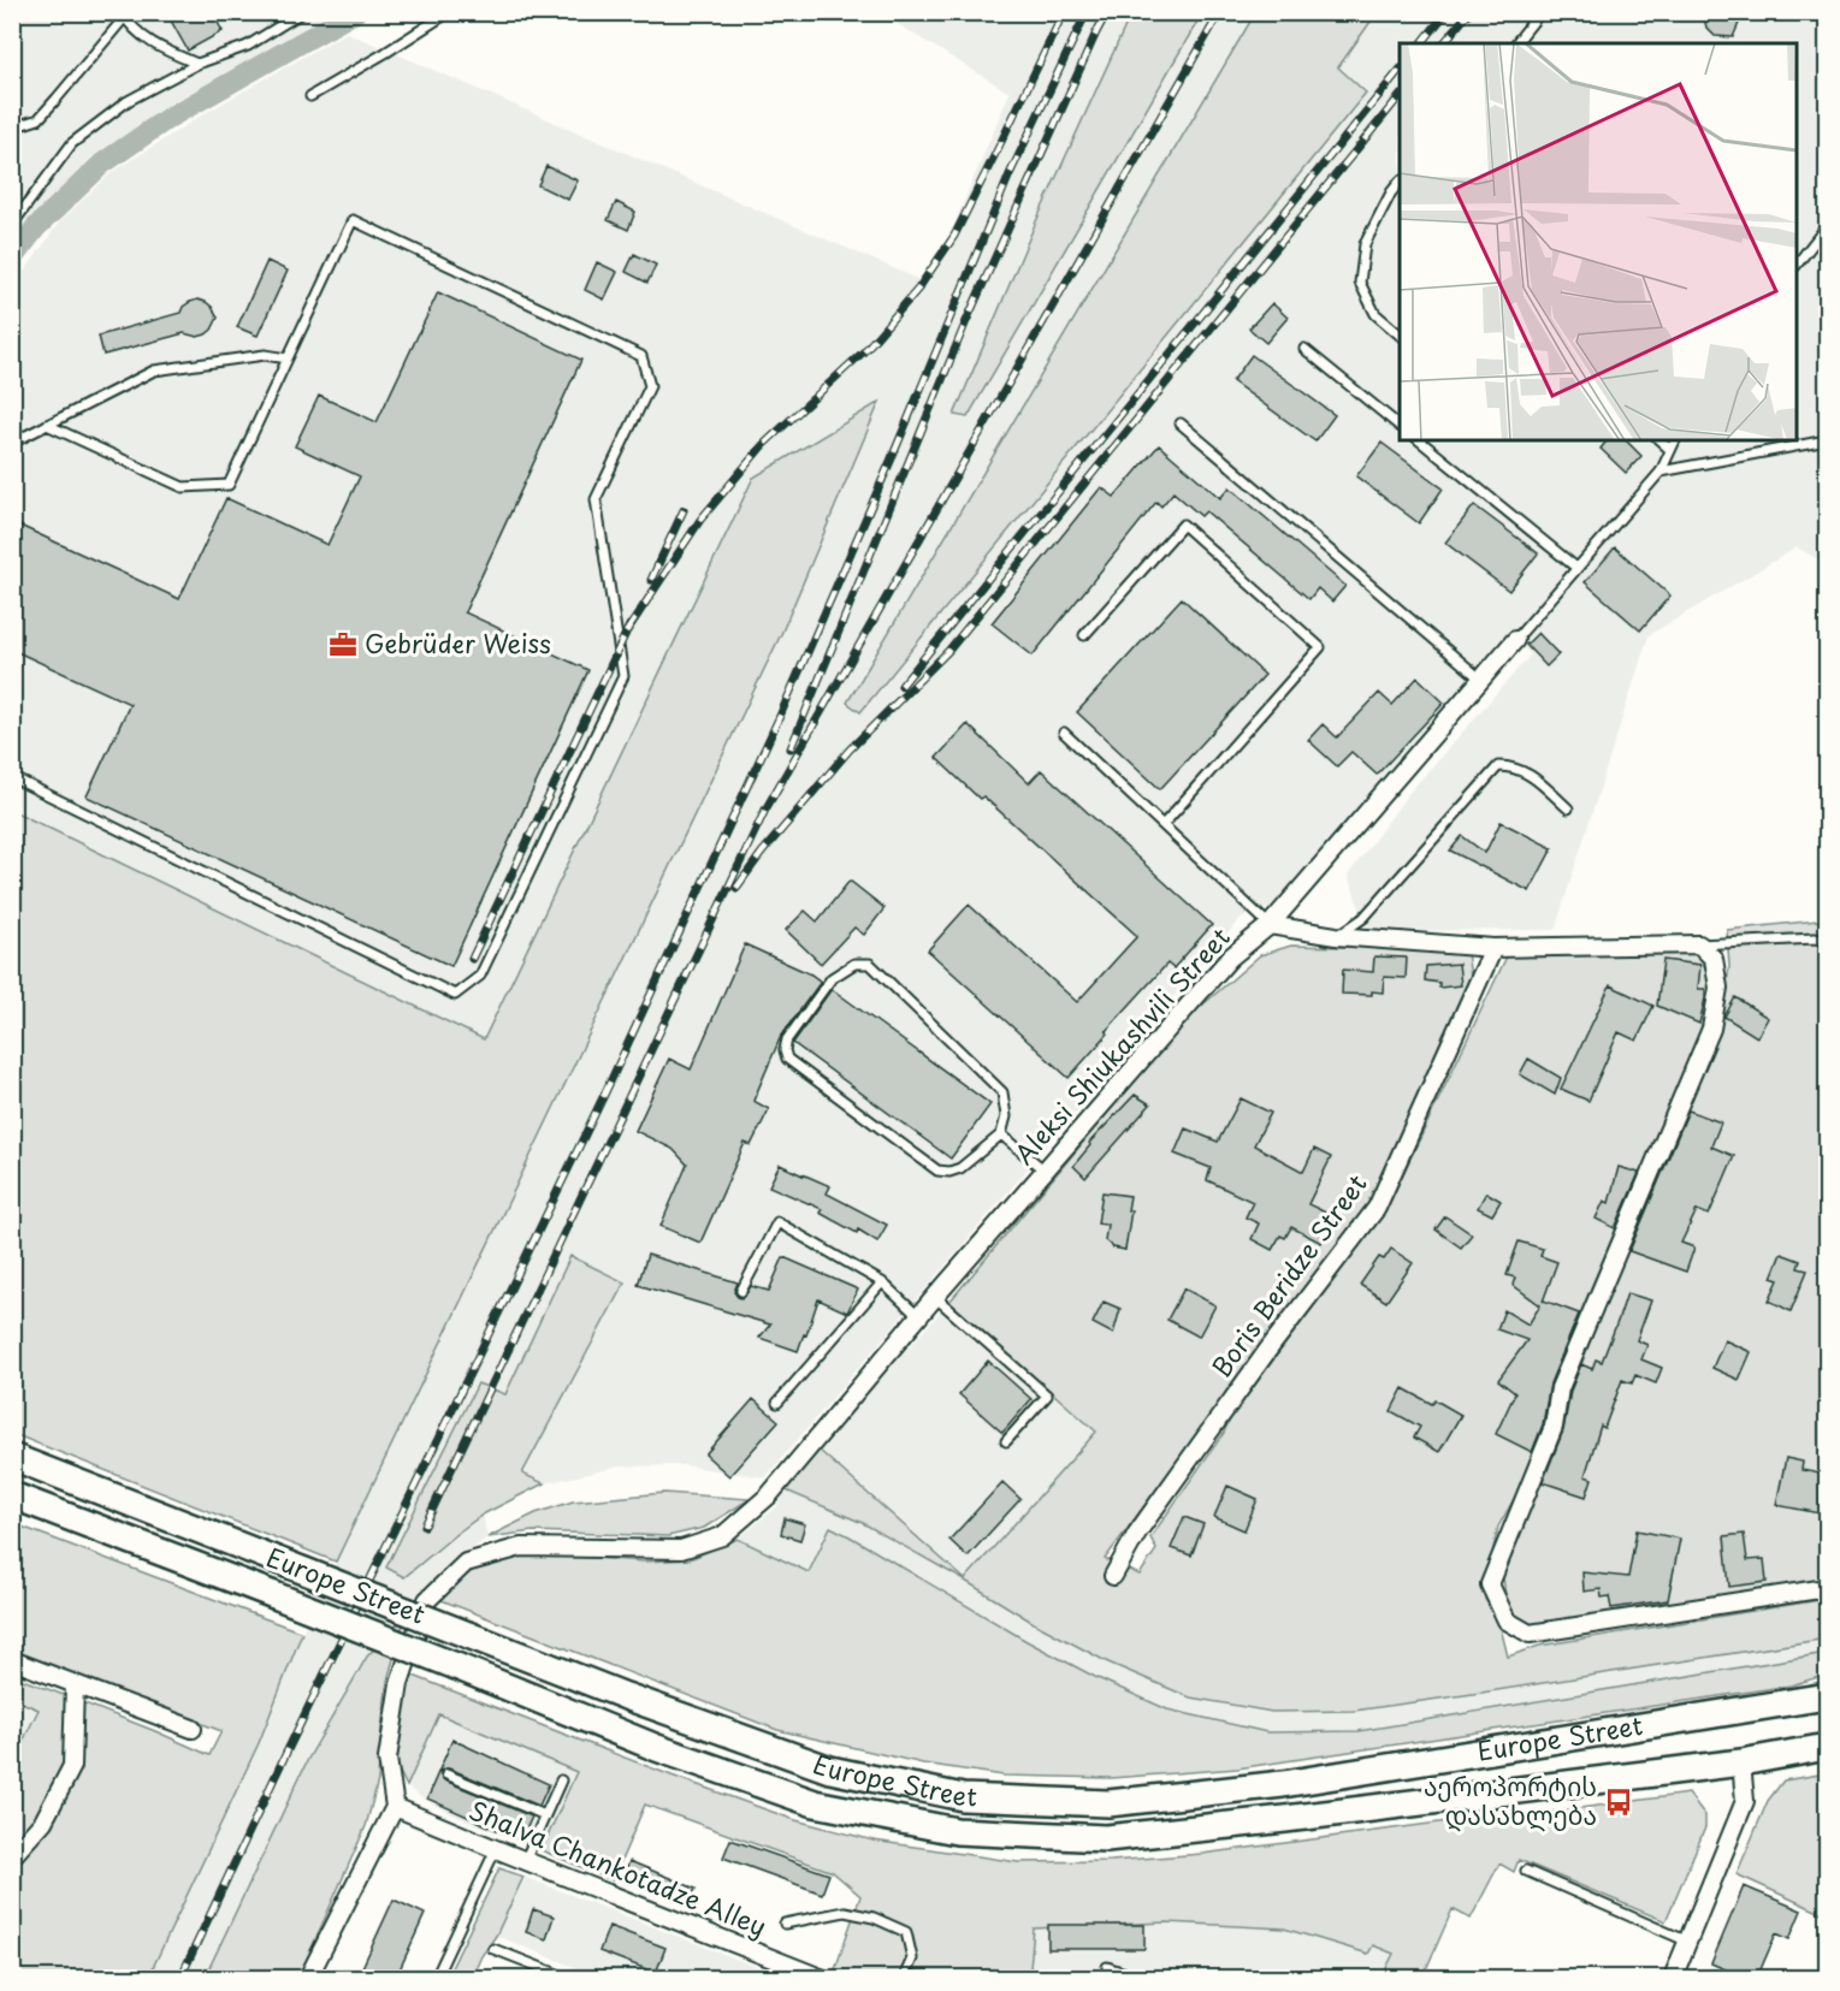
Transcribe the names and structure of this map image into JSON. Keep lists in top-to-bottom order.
{
  "streets": {
    "main road": ["Europe Street"],
    "street": ["Aleksi Shiukashvili Street", "Boris Beridze Street", "Shalva Chankotadze Alley"]
  },
  "crossings": [
    ["Aleksi Shiukashvili Street", "Boris Beridze Street"],
    ["Aleksi Shiukashvili Street", "Shalva Chankotadze Alley"]
  ],
  "places": {
    "office": ["Gebrüder Weiss"],
    "bus stop": ["აეროპორტის დასახლება"]
  }
}
